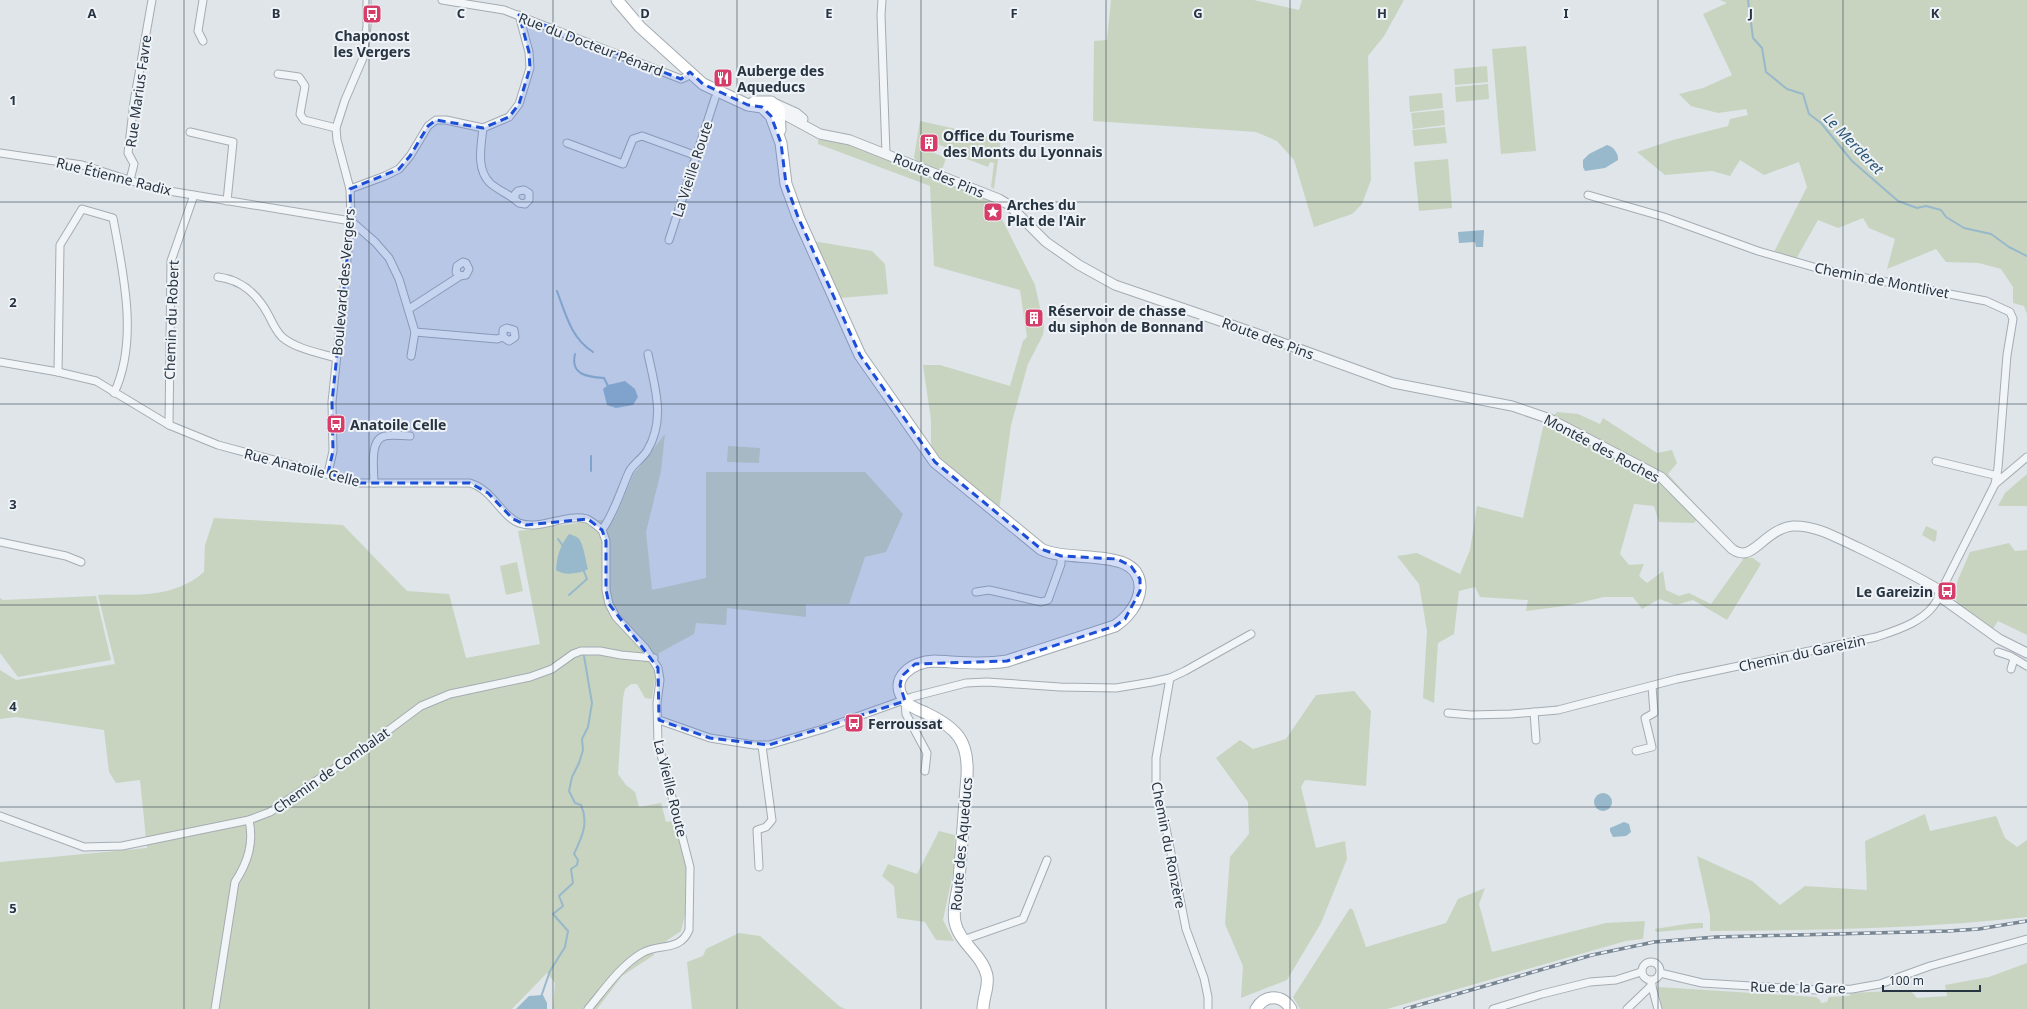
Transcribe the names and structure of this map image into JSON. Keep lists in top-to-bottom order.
{
  "streets": {
    "main road": ["Route des Aqueducs"],
    "street": [
      "Rue du Docteur Pénard",
      "Rue Marius Favre",
      "La Vieille Route",
      "Route des Pins",
      "Rue Étienne Radix",
      "Chemin de Montlivet",
      "Boulevard des Vergers",
      "Chemin du Robert",
      "Montée des Roches",
      "Rue Anatoile Celle",
      "Chemin du Gareizin",
      "Chemin de Combalat",
      "Chemin du Ronzère",
      "Rue de la Gare"
    ]
  },
  "crossings": [
    ["Rue Marius Favre", "Rue Étienne Radix"],
    ["La Vieille Route", "Rue Anatoile Celle"],
    ["La Vieille Route", "Chemin de Combalat"],
    ["Route des Pins", "Montée des Roches"],
    ["Rue Étienne Radix", "Boulevard des Vergers"],
    ["Rue Étienne Radix", "Chemin du Robert"],
    ["Chemin de Montlivet", "Chemin du Gareizin"],
    ["Boulevard des Vergers", "Rue Anatoile Celle"],
    ["Chemin du Robert", "Rue Anatoile Celle"],
    ["Montée des Roches", "Chemin du Gareizin"]
  ],
  "water": ["Le Merderet"],
  "places": {
    "bus stop": [
      "Chaponost les Vergers",
      "Anatoile Celle",
      "Le Gareizin",
      "Ferroussat"
    ],
    "restaurant": ["Auberge des Aqueducs"],
    "building": ["Office du Tourisme des Monts du Lyonnais", "Réservoir de chasse du siphon de Bonnand"],
    "place": ["Arches du Plat de l'Air"]
  },
  "scale_bar": "100 m",
  "grid": {
    "columns": [
      "A",
      "B",
      "C",
      "D",
      "E",
      "F",
      "G",
      "H",
      "I",
      "J",
      "K"
    ],
    "rows": [
      "1",
      "2",
      "3",
      "4",
      "5"
    ]
  }
}
